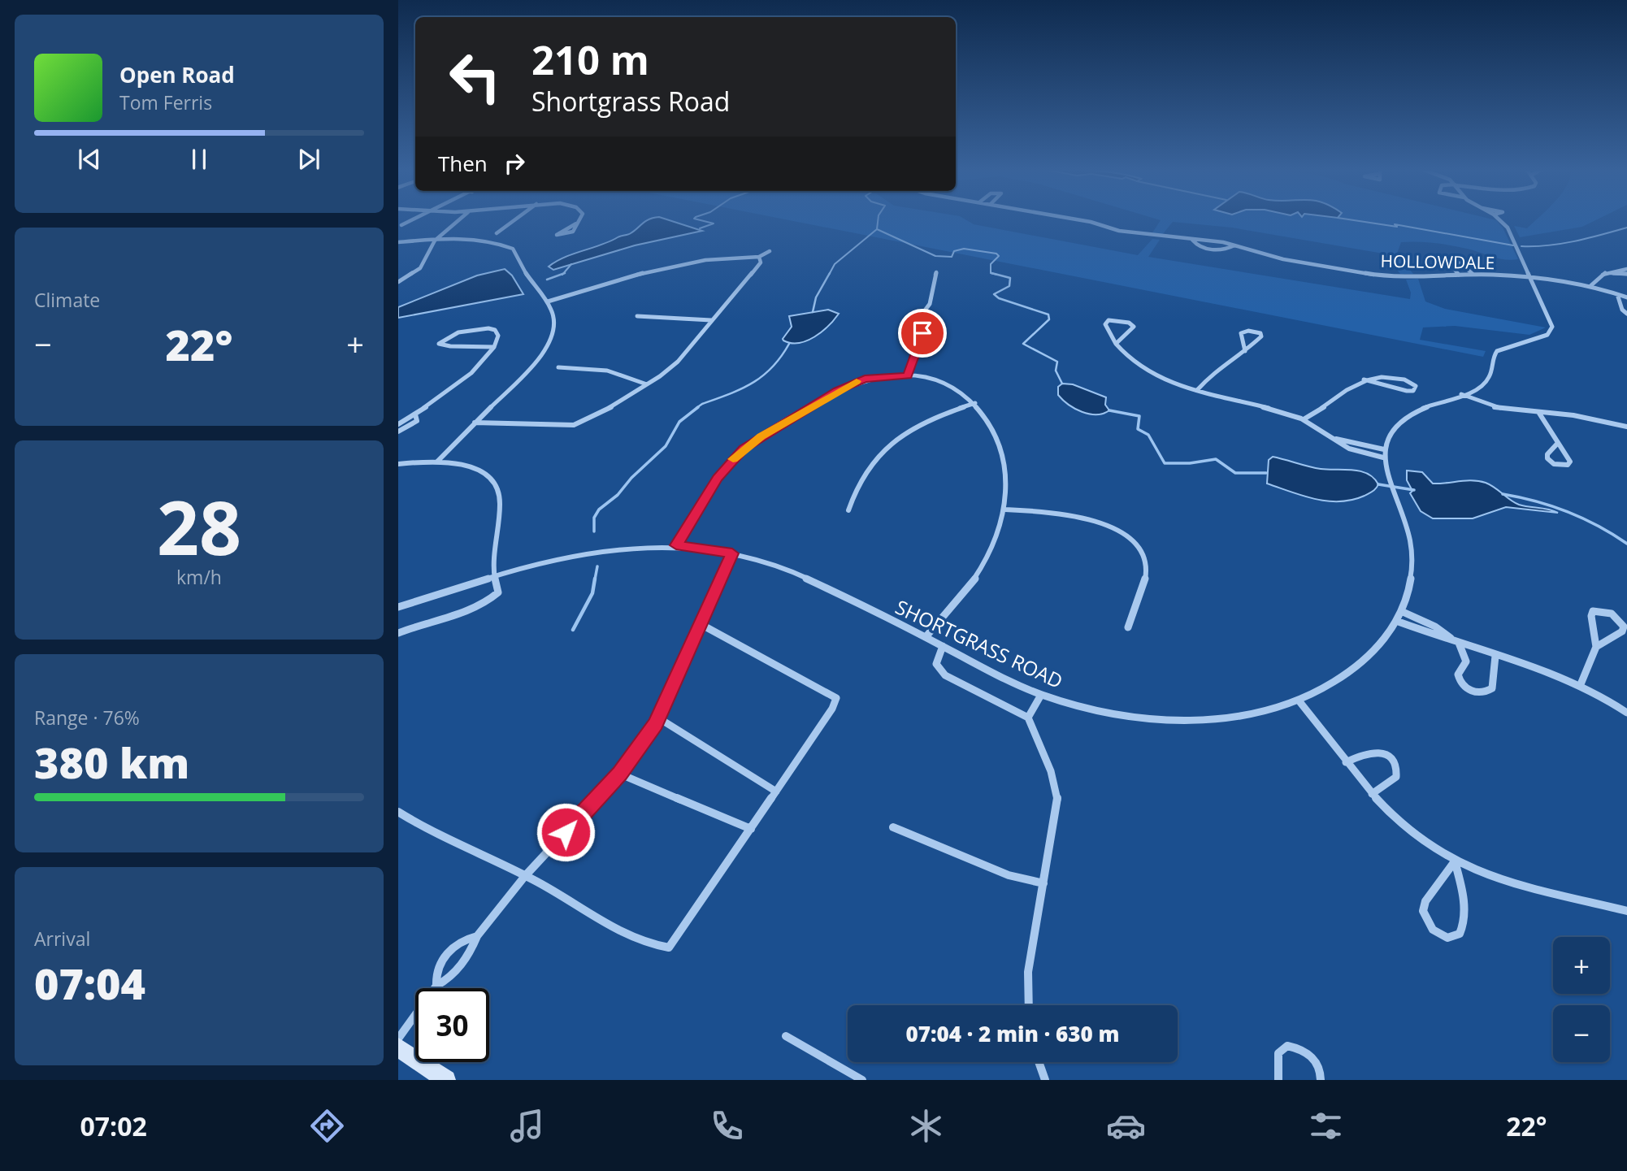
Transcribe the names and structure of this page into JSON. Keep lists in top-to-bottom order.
{
  "streets": {
    "street": ["HOLLOWDALE", "SHORTGRASS ROAD"]
  },
  "crossings": [
    ["HOLLOWDALE", "SHORTGRASS ROAD"]
  ],
  "page": {
    "turn": ["210 m", "Shortgrass Road"],
    "song": ["Open Road", "Tom Ferris"],
    "then": "Then",
    "tile": [
      "Climate",
      ["28", "km/h"],
      ["Range · 76%", "380 km"],
      ["Arrival", "07:04"]
    ],
    "heat": ["−", "22°", "+"],
    "map_buttons": ["+", "−"],
    "limit": "30",
    "trip": "07:04 · 2 min · 630 m",
    "tabs": ["07:02", "22°"]
  }
}
